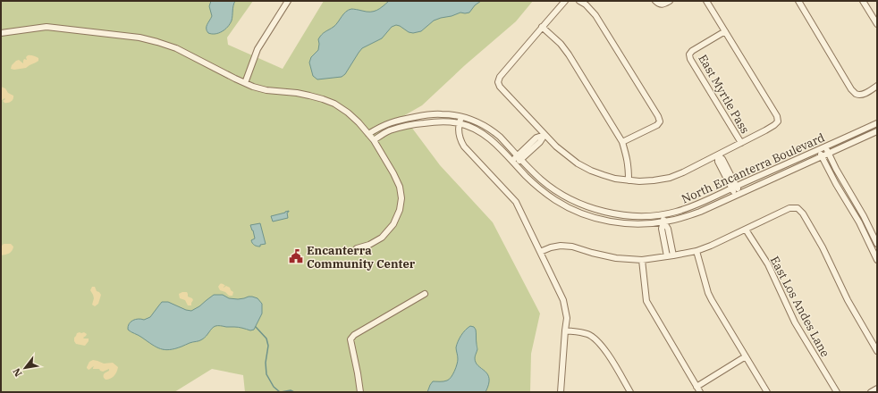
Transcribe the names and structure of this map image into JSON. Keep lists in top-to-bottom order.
{
  "streets": {
    "street": ["East Myrtle Pass", "North Encanterra Boulevard", "East Los Andes Lane"]
  },
  "places": {
    "public building": ["Encanterra Community Center"]
  },
  "north": "bottom left"
}
